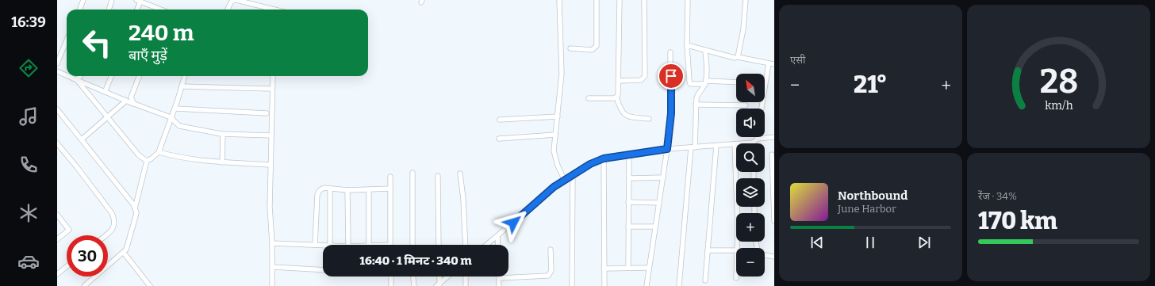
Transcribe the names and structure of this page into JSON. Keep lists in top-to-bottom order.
{
  "north": "top left",
  "page": {
    "tabs": "16:39",
    "tile": [
      "एसी",
      ["रेंज · 34%", "170 km"]
    ],
    "turn": ["240 m", "बाएँ मुड़ें"],
    "heat": ["−", "21°", "+"],
    "map_buttons": ["+", "−"],
    "song": ["Northbound", "June Harbor"],
    "limit": "30",
    "trip": "16:40 · 1 मिनट · 340 m",
    "gauge": ["28", "km/h"]
  }
}
